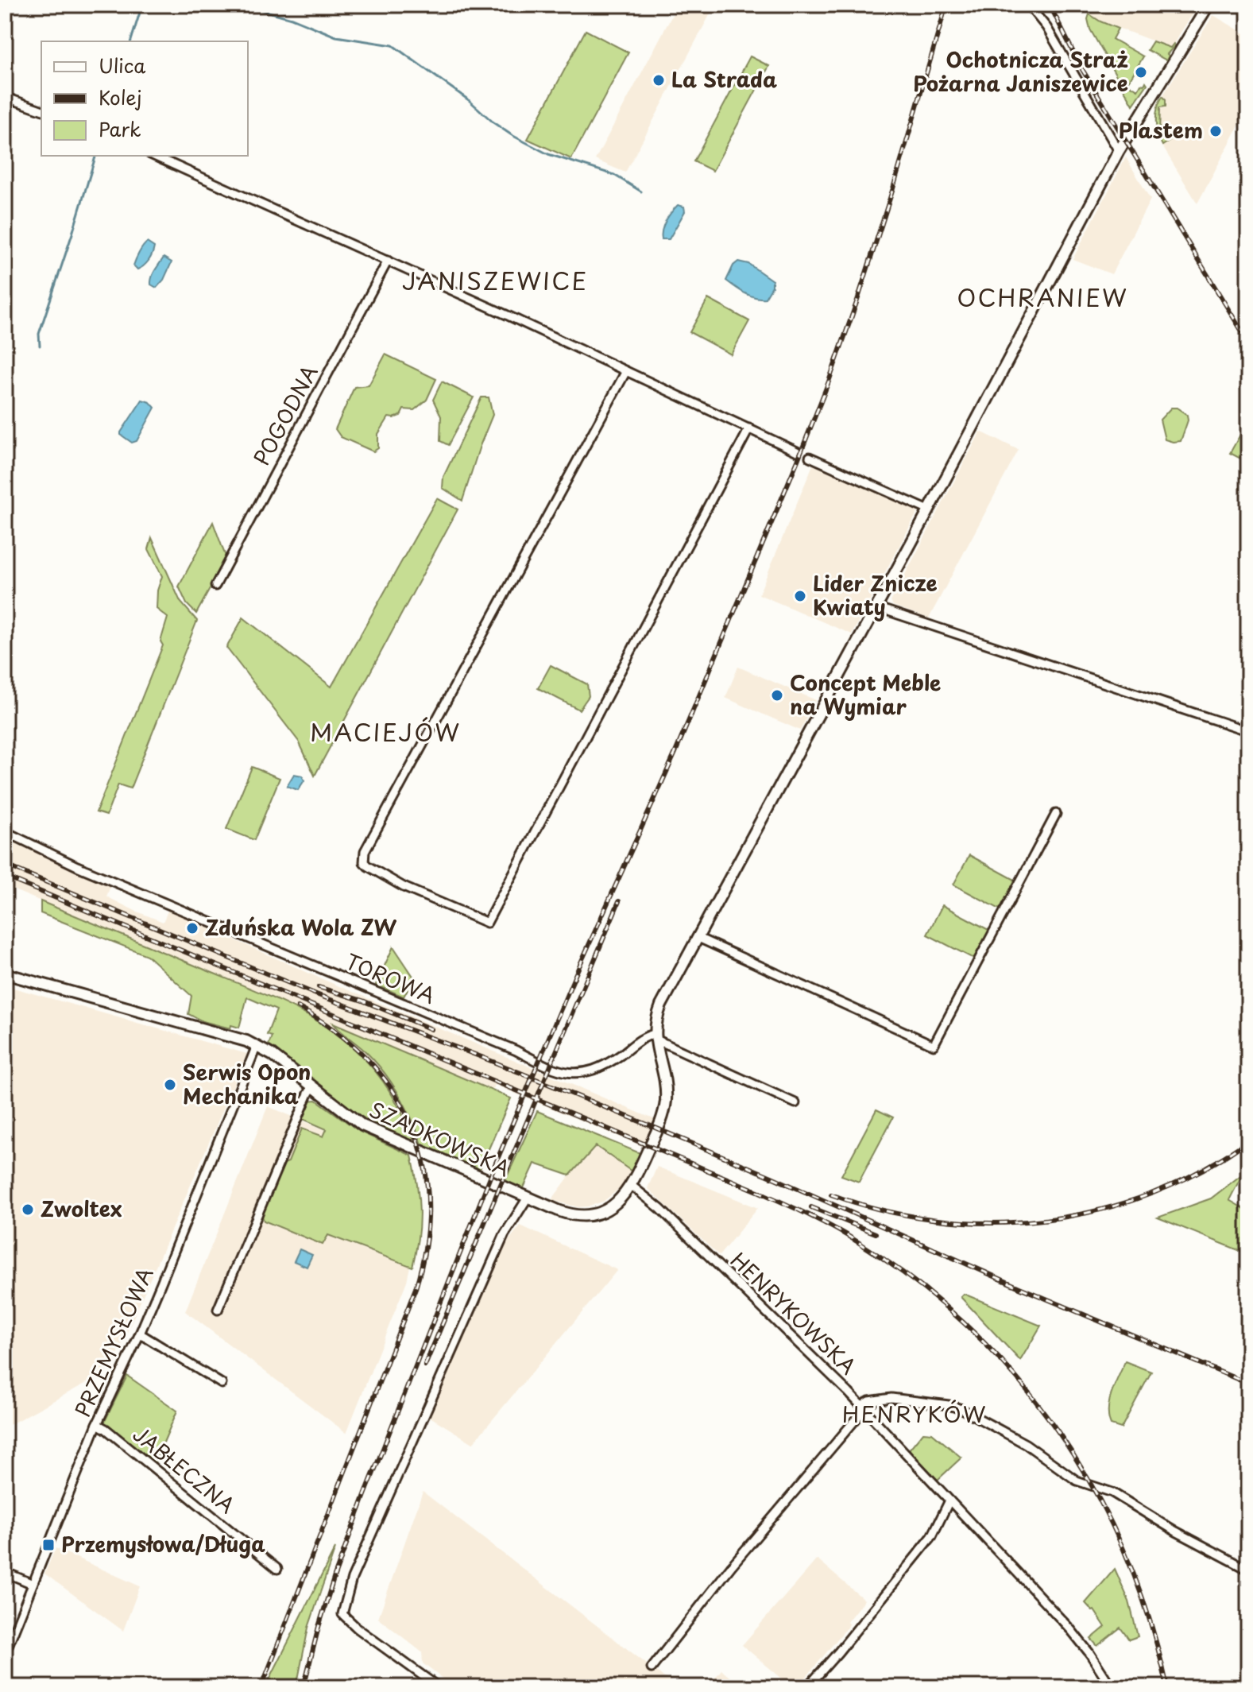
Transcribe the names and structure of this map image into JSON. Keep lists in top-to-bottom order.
{
  "streets": {
    "street": [
      "POGODNA",
      "TOROWA",
      "SZADKOWSKA",
      "HENRYKOWSKA",
      "PRZEMYSŁOWA",
      "JABŁECZNA"
    ]
  },
  "crossings": [
    ["TOROWA", "SZADKOWSKA"],
    ["SZADKOWSKA", "HENRYKOWSKA"],
    ["SZADKOWSKA", "PRZEMYSŁOWA"],
    ["PRZEMYSŁOWA", "JABŁECZNA"]
  ],
  "districts": [
    "JANISZEWICE",
    "OCHRANIEW",
    "MACIEJÓW",
    "HENRYKÓW"
  ],
  "places": {
    "other": [
      "Ochotnicza Straż Pożarna Janiszewice",
      "La Strada",
      "Plastem",
      "Lider Znicze Kwiaty",
      "Concept Meble na Wymiar",
      "Zduńska Wola ZW",
      "Serwis Opon Mechanika",
      "Zwoltex"
    ],
    "transit": ["Przemysłowa/Długa"]
  },
  "legend": ["Ulica", "Kolej", "Park"]
}
